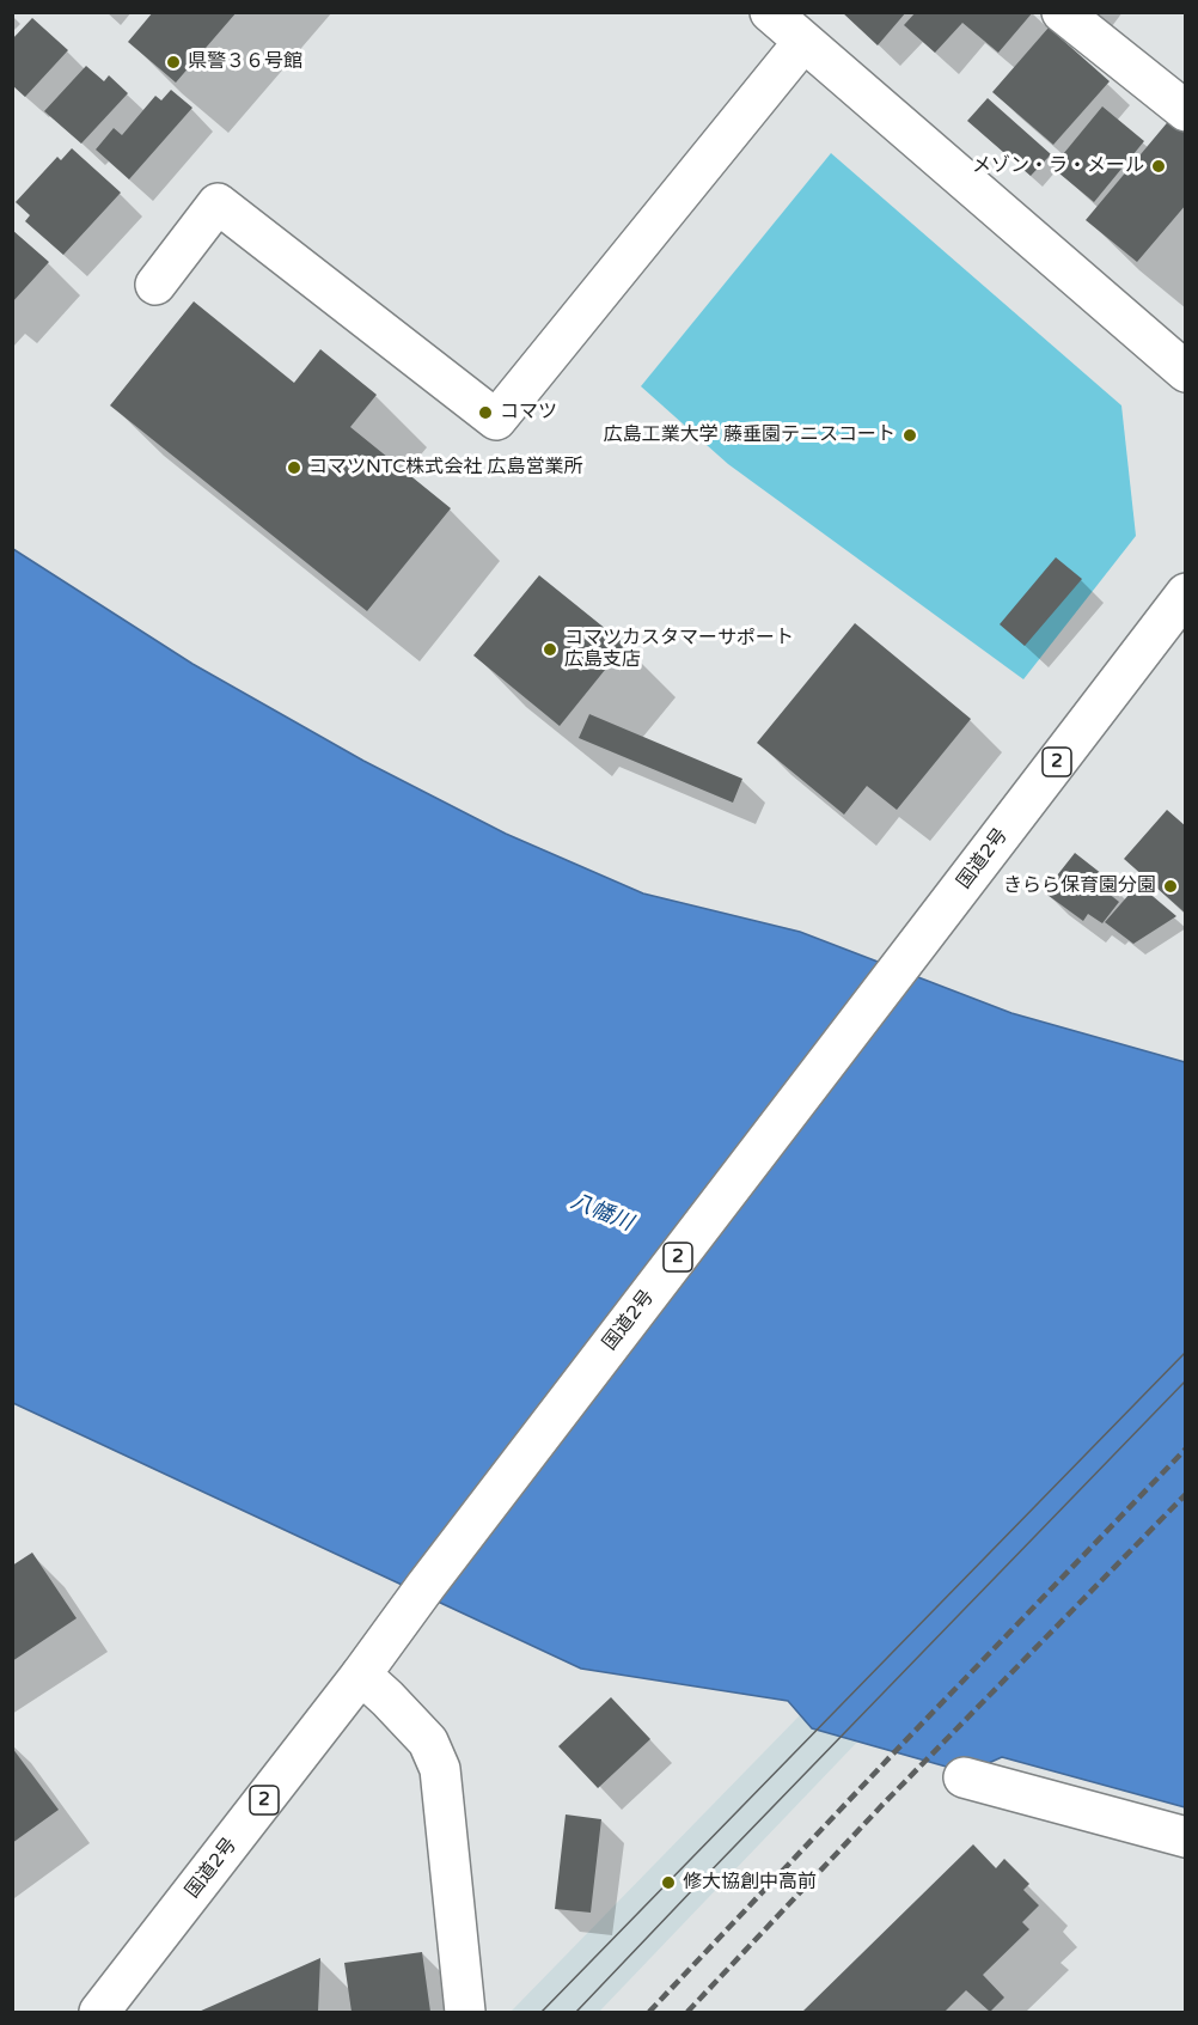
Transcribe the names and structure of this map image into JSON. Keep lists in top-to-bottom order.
{
  "streets": {
    "main road": ["2", "国道2号"]
  },
  "water": ["八幡川"],
  "places": [
    "県警３６号館",
    "メゾン・ラ・メール",
    "コマツ",
    "広島工業大学 藤垂園テニスコート",
    "コマツNTC株式会社 広島営業所",
    "コマツカスタマーサポート 広島支店",
    "きらら保育園分園",
    "修大協創中高前"
  ]
}
